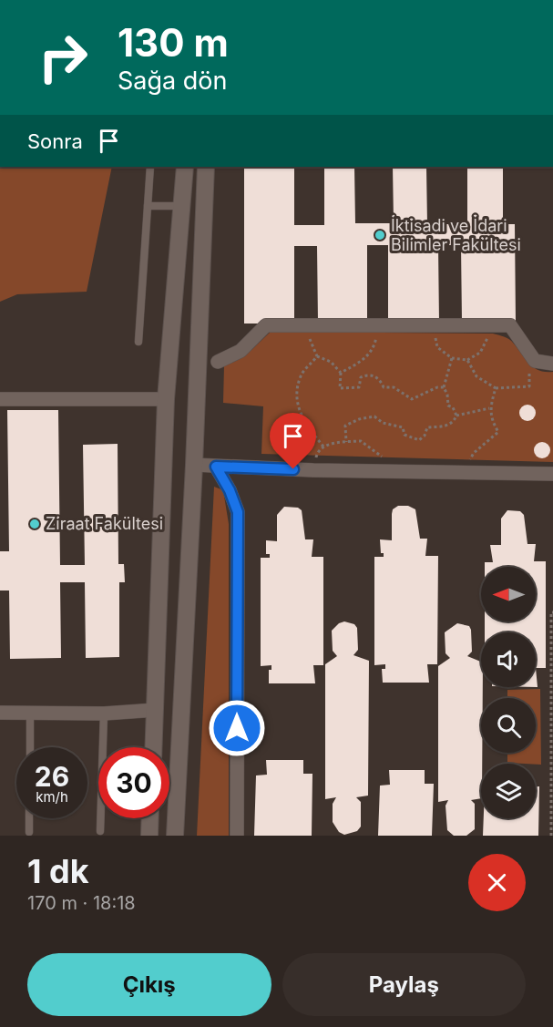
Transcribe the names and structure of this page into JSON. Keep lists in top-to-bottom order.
{
  "places": ["İktisadi ve İdari Bilimler Fakültesi", "Ziraat Fakültesi"],
  "north": "left",
  "page": {
    "turn": ["130 m", "Sağa dön"],
    "then": "Sonra",
    "speed": "26 km/h",
    "limit": "30",
    "heading": ["1 dk", "170 m · 18:18"],
    "buttons": ["Çıkış", "Paylaş"]
  }
}
